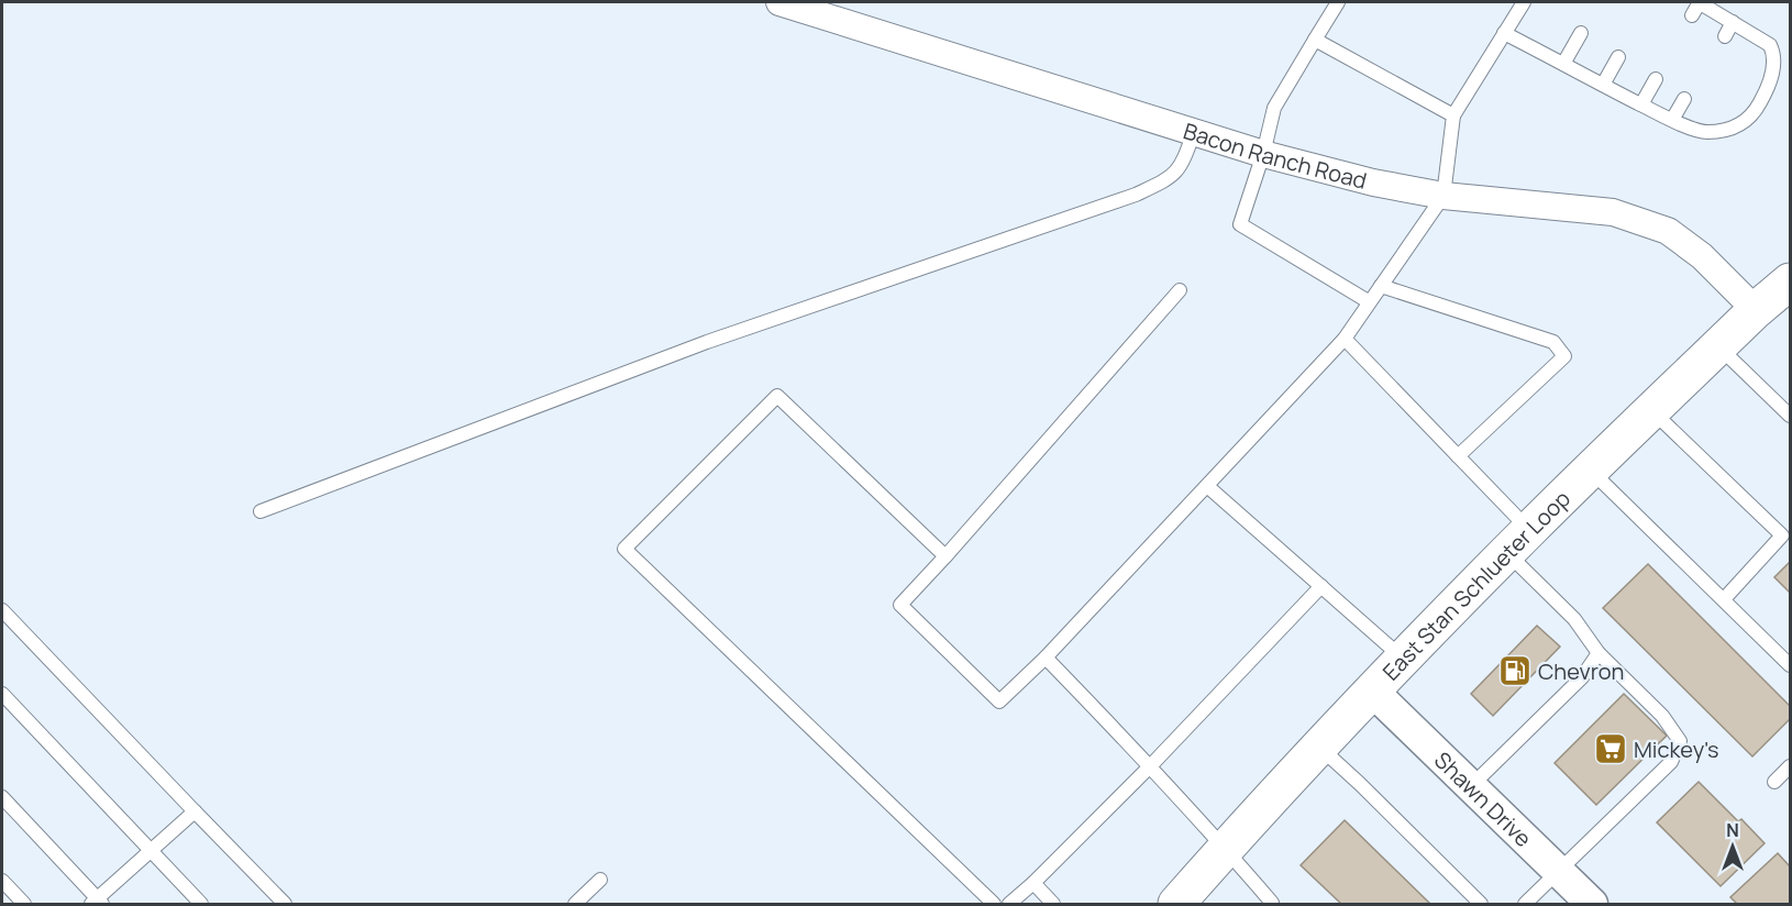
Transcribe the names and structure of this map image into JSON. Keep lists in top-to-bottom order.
{
  "streets": {
    "main road": ["East Stan Schlueter Loop"],
    "street": ["Bacon Ranch Road", "Shawn Drive"]
  },
  "crossings": [
    ["Bacon Ranch Road", "East Stan Schlueter Loop"],
    ["East Stan Schlueter Loop", "Shawn Drive"]
  ],
  "places": {
    "fuel station": ["Chevron"],
    "supermarket": ["Mickey's"]
  },
  "north": "top"
}
